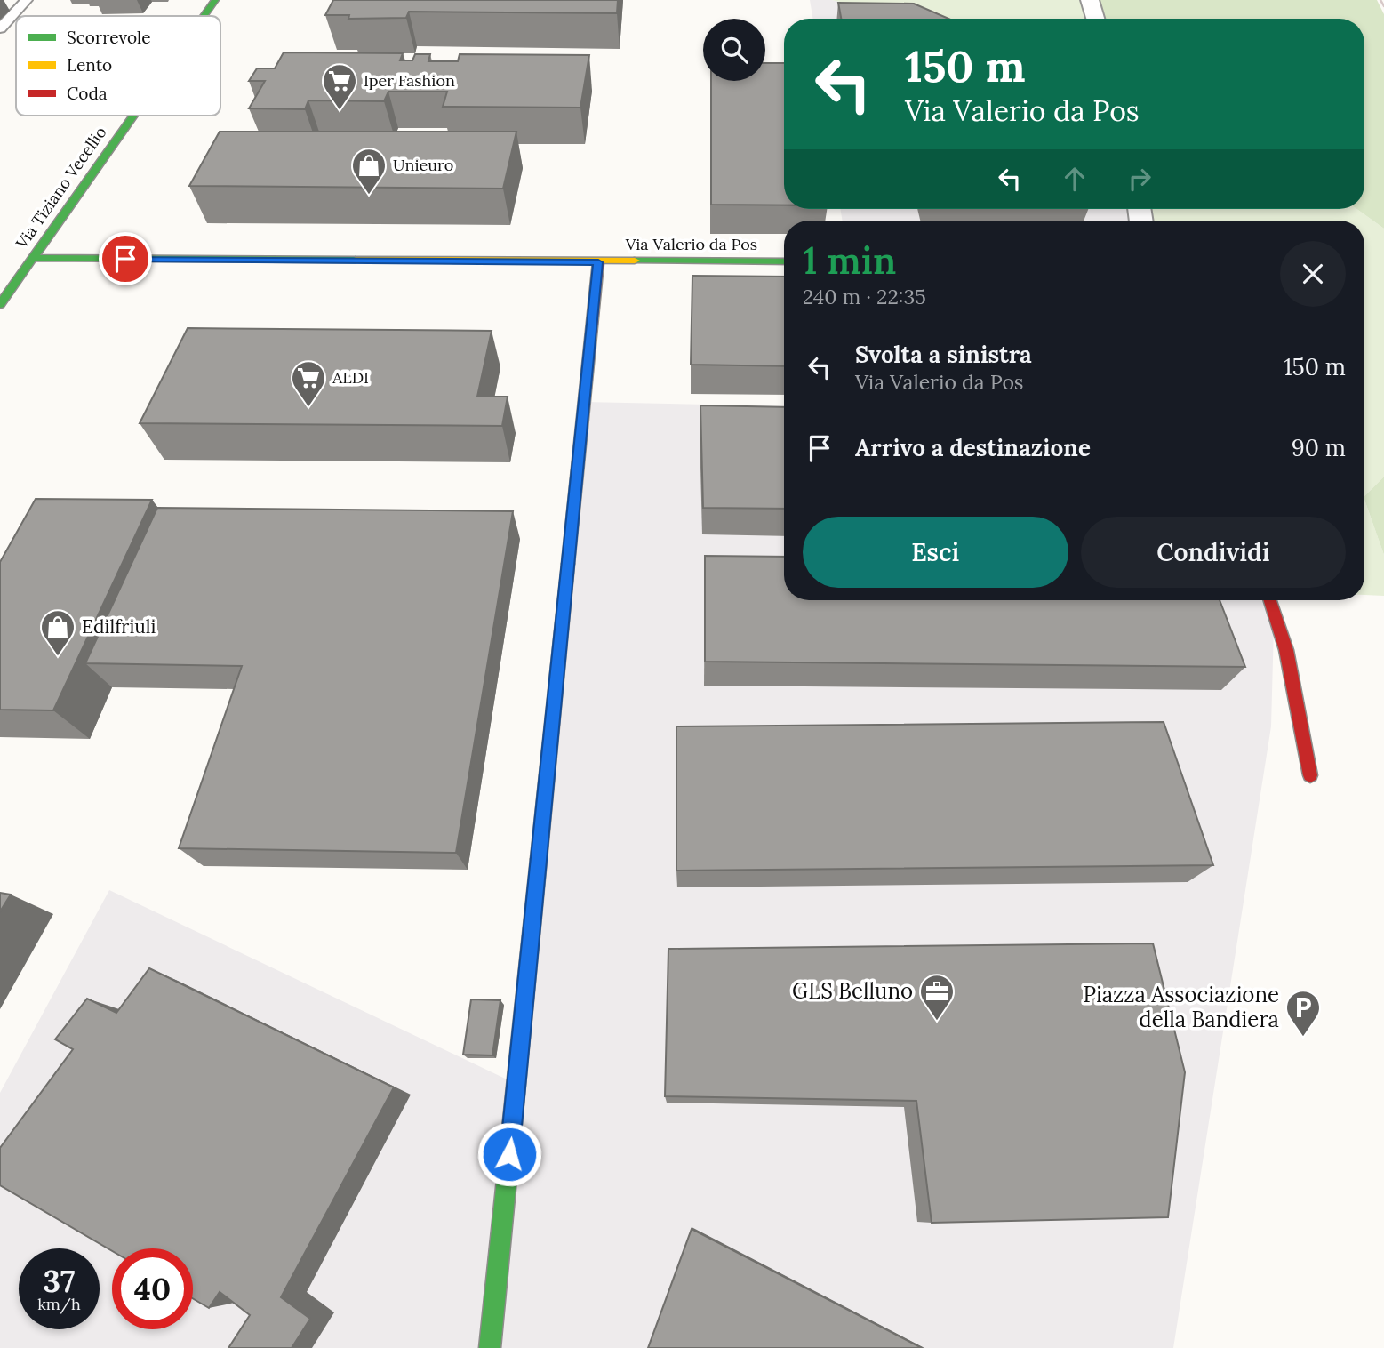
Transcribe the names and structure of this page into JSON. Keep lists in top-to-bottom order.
{
  "streets": {
    "street": ["Via Tiziano Vecellio", "Via Valerio da Pos"]
  },
  "crossings": [
    ["Via Tiziano Vecellio", "Via Valerio da Pos"]
  ],
  "places": {
    "supermarket": ["Iper Fashion", "ALDI"],
    "shop": ["Unieuro", "Edilfriuli"],
    "office": ["GLS Belluno"],
    "parking": ["Piazza Associazione della Bandiera"]
  },
  "legend": ["Scorrevole", "Lento", "Coda"],
  "page": {
    "turn": ["150 m", "Via Valerio da Pos"],
    "heading": ["1 min", "240 m · 22:35"],
    "list": [
      {
        "name": "Svolta a sinistra",
        "note": "Via Valerio da Pos",
        "value": "150 m"
      },
      {
        "name": "Arrivo a destinazione",
        "value": "90 m"
      }
    ],
    "buttons": ["Esci", "Condividi"],
    "speed": "37 km/h",
    "limit": "40"
  }
}
